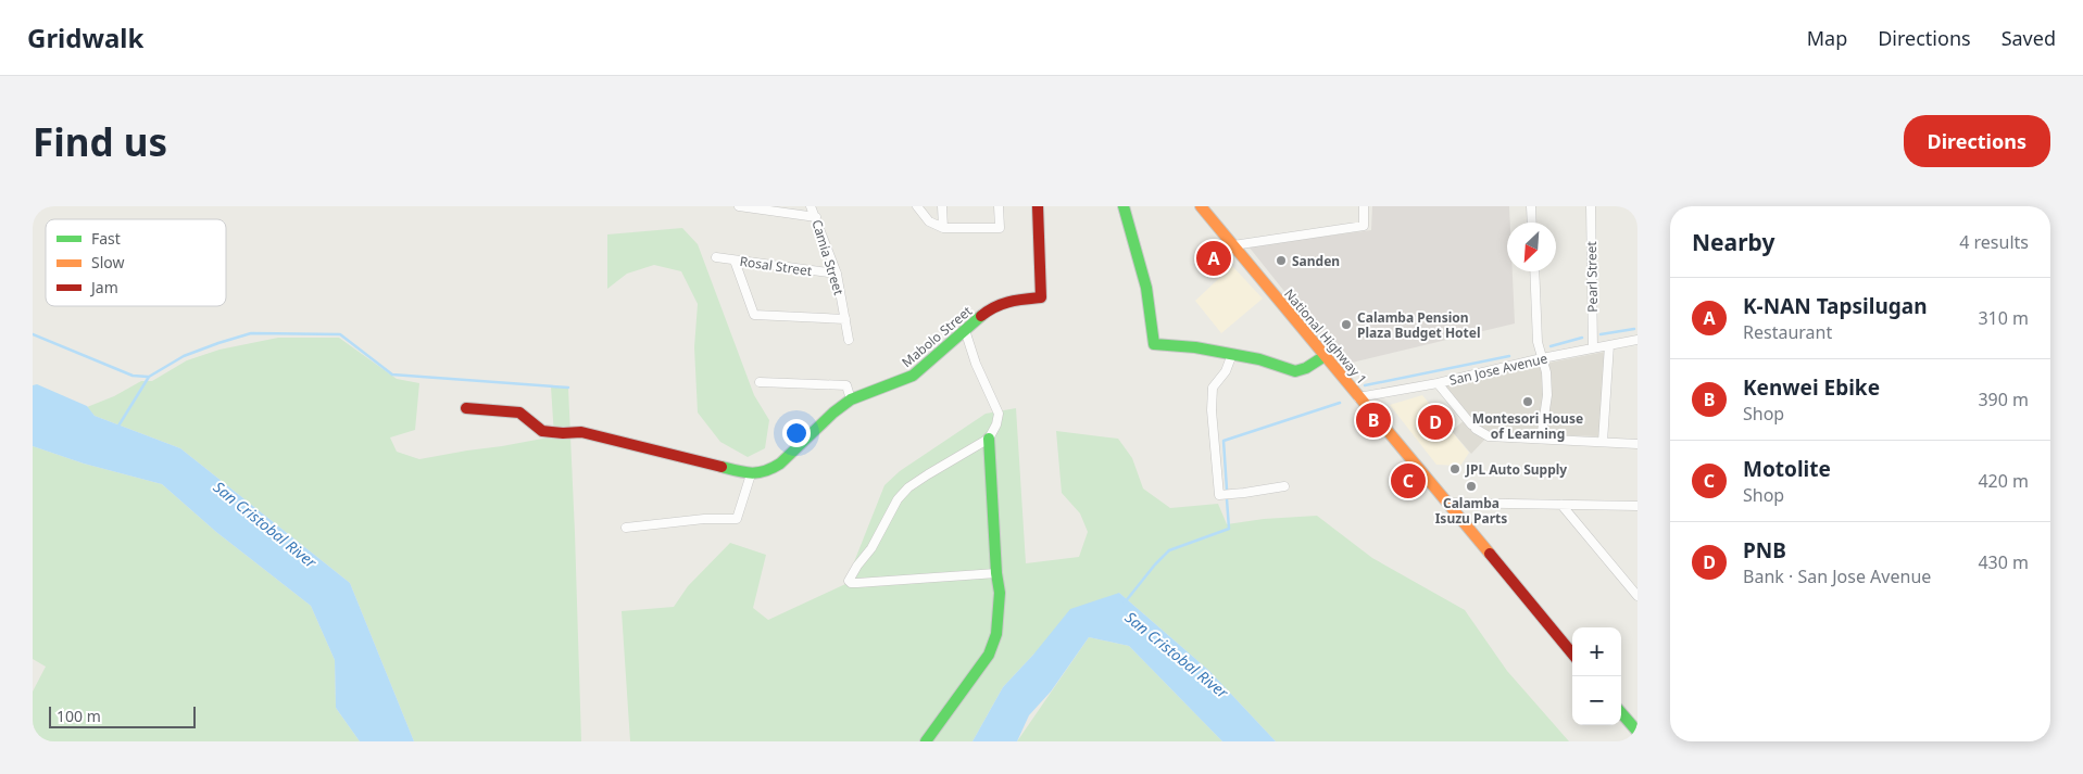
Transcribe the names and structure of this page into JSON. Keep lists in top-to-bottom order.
{
  "streets": {
    "main road": ["Mabolo Street", "National Highway 1"],
    "street": [
      "Camia Street",
      "Rosal Street",
      "Pearl Street",
      "San Jose Avenue"
    ]
  },
  "crossings": [
    ["Camia Street", "Rosal Street"],
    ["Pearl Street", "San Jose Avenue"],
    ["National Highway 1", "San Jose Avenue"]
  ],
  "water": ["San Cristobal River"],
  "places": [
    "Sanden",
    "Calamba Pension Plaza Budget Hotel",
    "Montesori House of Learning",
    "JPL Auto Supply",
    "Calamba Isuzu Parts"
  ],
  "legend": ["Fast", "Slow", "Jam"],
  "scale_bar": "100 m",
  "north": "bottom left",
  "page": {
    "header": "Gridwalk",
    "nav": ["Map", "Directions", "Saved"],
    "buttons": "Directions",
    "title": "Find us",
    "heading": ["Nearby", "4 results"],
    "pins": [
      "A",
      "B",
      "D",
      "C"
    ],
    "list": [
      {
        "mark": "A",
        "name": "K-NAN Tapsilugan",
        "note": "Restaurant",
        "value": "310 m"
      },
      {
        "mark": "B",
        "name": "Kenwei Ebike",
        "note": "Shop",
        "value": "390 m"
      },
      {
        "mark": "C",
        "name": "Motolite",
        "note": "Shop",
        "value": "420 m"
      },
      {
        "mark": "D",
        "name": "PNB",
        "note": "Bank · San Jose Avenue",
        "value": "430 m"
      }
    ],
    "map_buttons": ["+", "−"],
    "scale": "100 m"
  }
}
